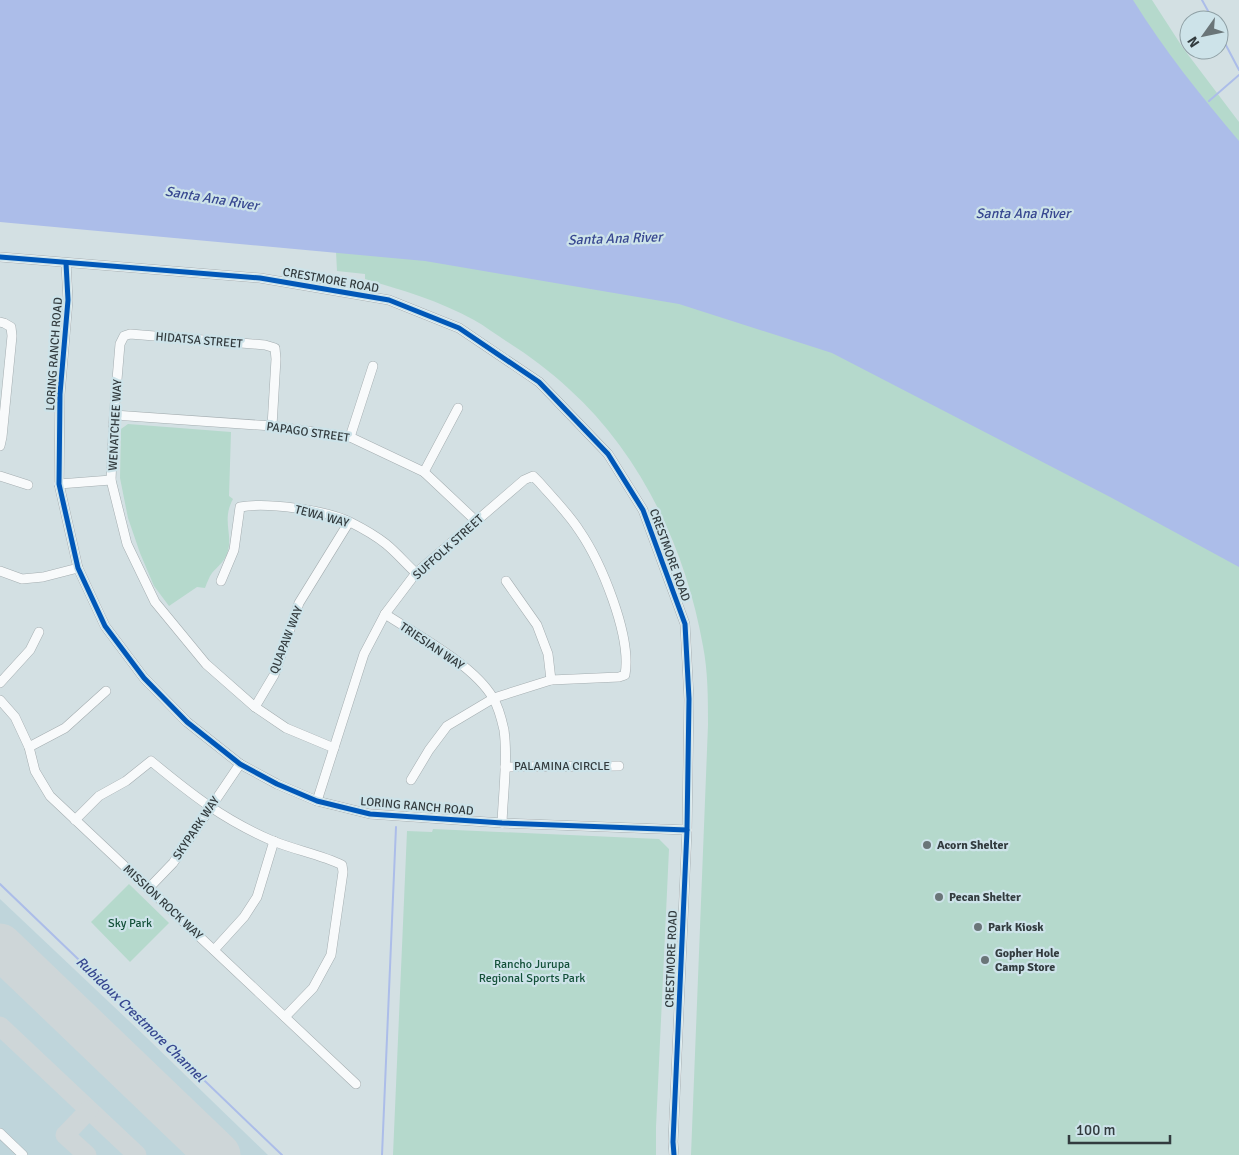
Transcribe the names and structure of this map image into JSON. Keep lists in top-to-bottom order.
{
  "streets": {
    "street": [
      "CRESTMORE ROAD",
      "HIDATSA STREET",
      "LORING RANCH ROAD",
      "WENATCHEE WAY",
      "PAPAGO STREET",
      "TEWA WAY",
      "SUFFOLK STREET",
      "QUAPAW WAY",
      "TRIESIAN WAY",
      "PALAMINA CIRCLE",
      "SKYPARK WAY",
      "MISSION ROCK WAY"
    ]
  },
  "crossings": [
    ["CRESTMORE ROAD", "LORING RANCH ROAD"],
    ["HIDATSA STREET", "WENATCHEE WAY"],
    ["HIDATSA STREET", "PAPAGO STREET"],
    ["LORING RANCH ROAD", "SUFFOLK STREET"],
    ["LORING RANCH ROAD", "TRIESIAN WAY"],
    ["LORING RANCH ROAD", "SKYPARK WAY"],
    ["WENATCHEE WAY", "PAPAGO STREET"],
    ["WENATCHEE WAY", "SUFFOLK STREET"],
    ["WENATCHEE WAY", "QUAPAW WAY"],
    ["PAPAGO STREET", "SUFFOLK STREET"],
    ["TEWA WAY", "SUFFOLK STREET"],
    ["TEWA WAY", "QUAPAW WAY"],
    ["SUFFOLK STREET", "TRIESIAN WAY"],
    ["TRIESIAN WAY", "PALAMINA CIRCLE"],
    ["SKYPARK WAY", "MISSION ROCK WAY"]
  ],
  "water": ["Santa Ana River", "Rubidoux Crestmore Channel"],
  "parks": ["Sky Park", "Rancho Jurupa Regional Sports Park"],
  "places": [
    "Acorn Shelter",
    "Pecan Shelter",
    "Park Kiosk",
    "Gopher Hole Camp Store"
  ],
  "scale_bar": "100 m",
  "north": "bottom left"
}
